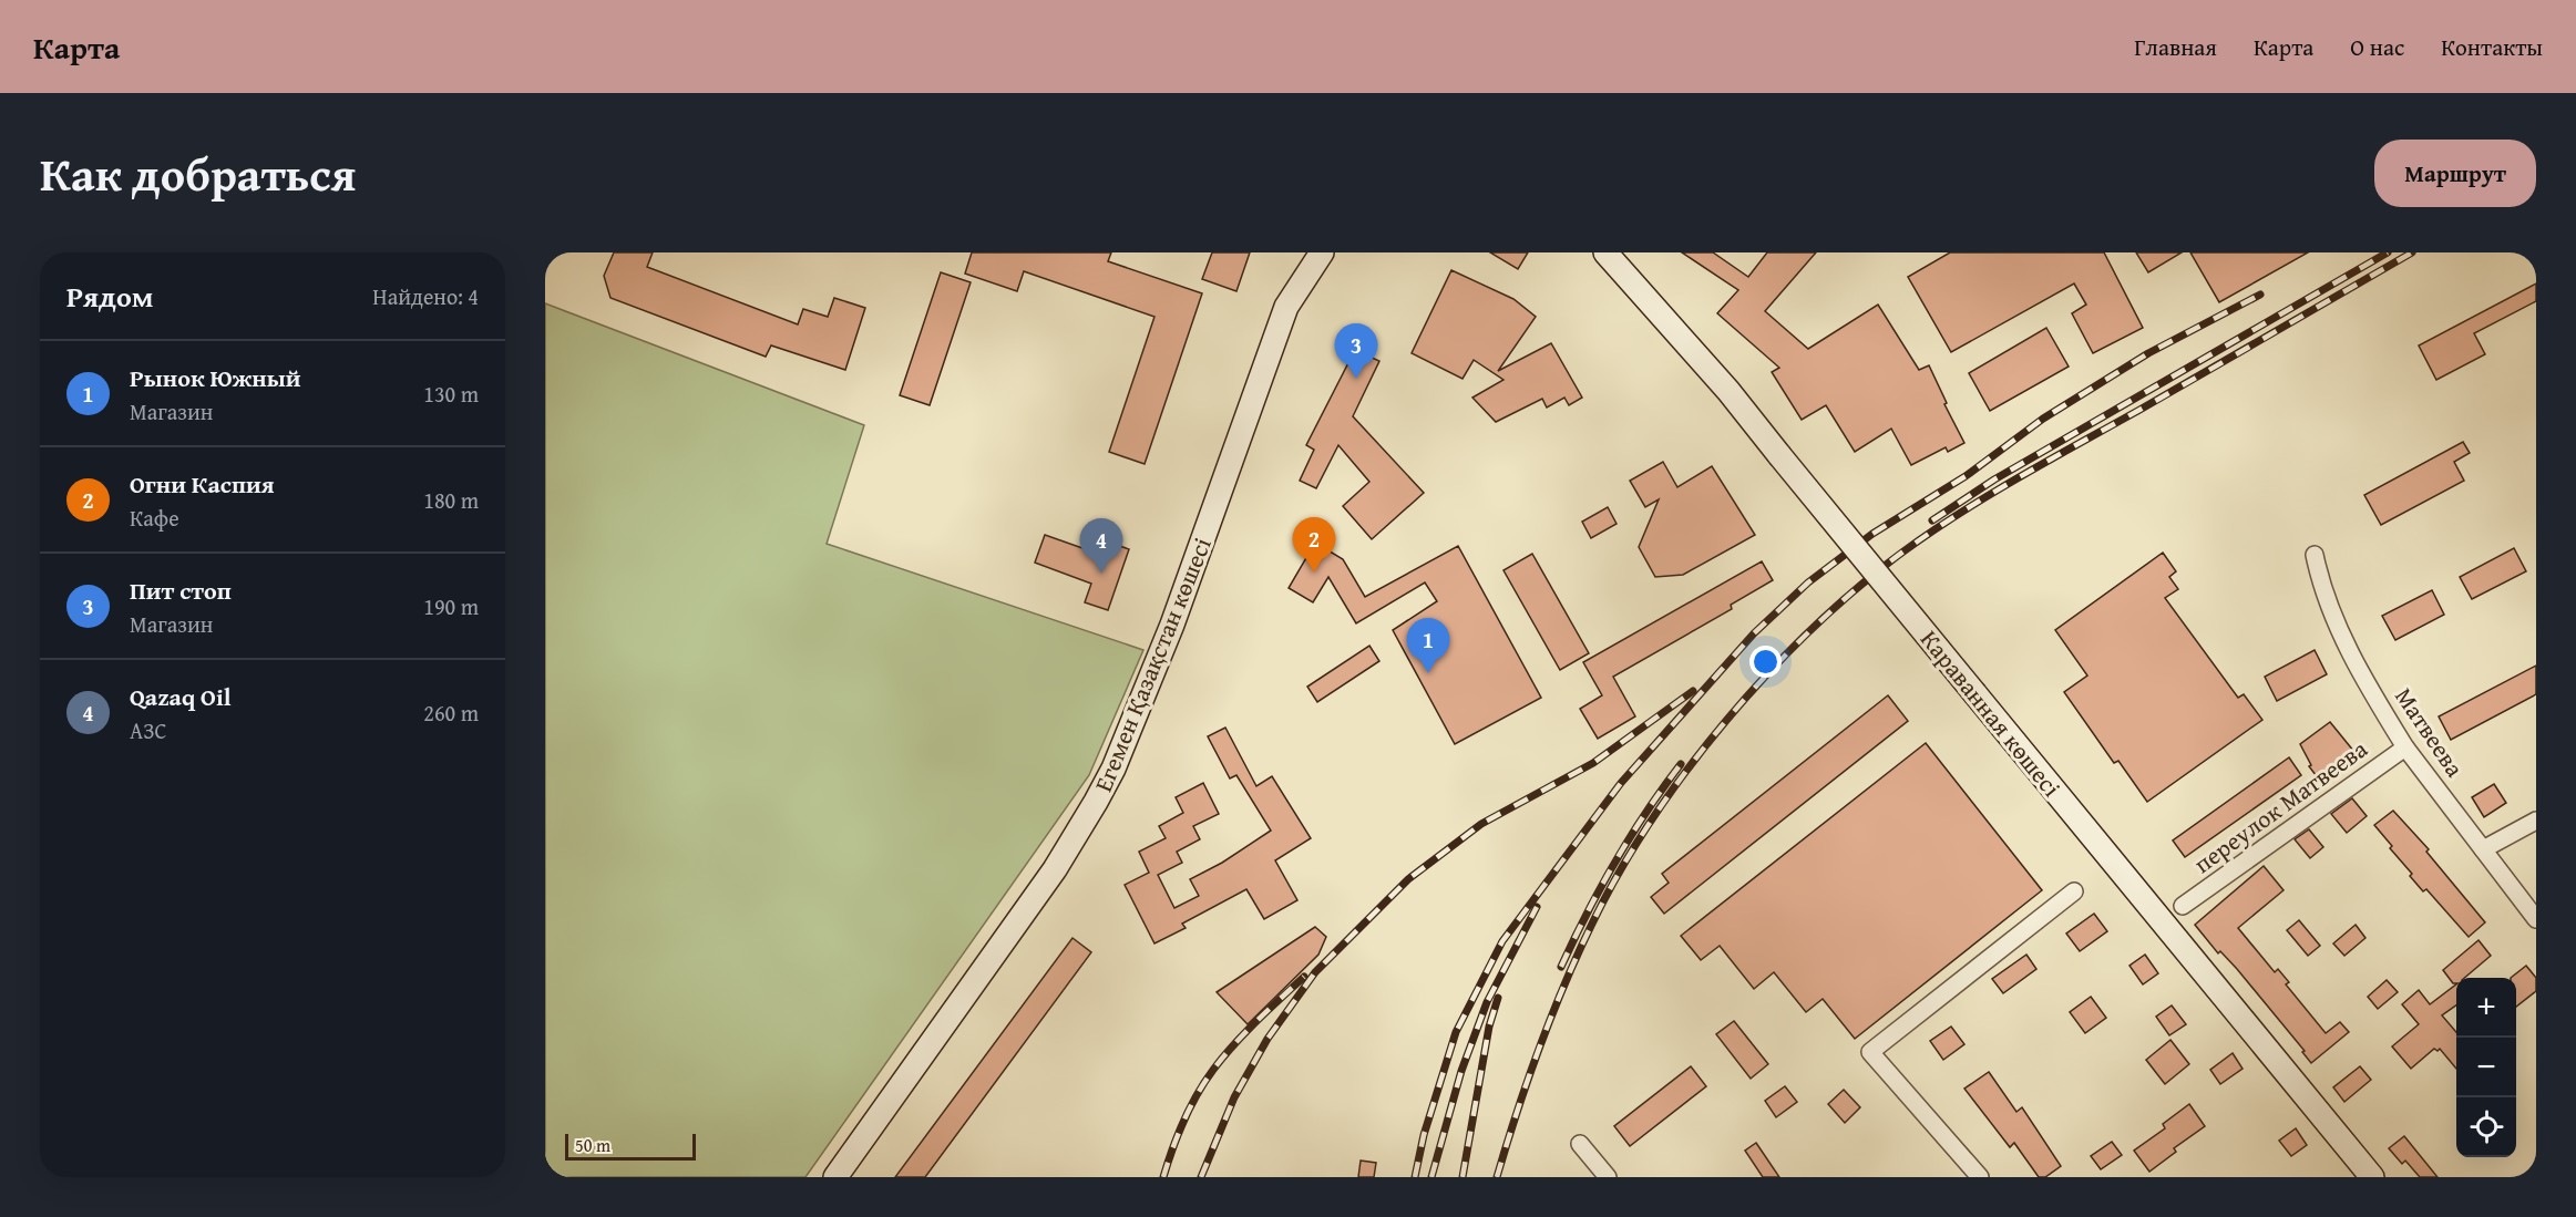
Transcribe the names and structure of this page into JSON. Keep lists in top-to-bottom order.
{
  "streets": {
    "main road": ["Егемен Қазақстан көшесі", "Караванная көшесі"],
    "street": ["Матвеева", "переулок Матвеева"]
  },
  "crossings": [
    ["Матвеева", "переулок Матвеева"]
  ],
  "scale_bar": "50 m",
  "page": {
    "header": "Карта",
    "nav": [
      "Главная",
      "Карта",
      "О нас",
      "Контакты"
    ],
    "title": "Как добраться",
    "buttons": "Маршрут",
    "heading": ["Рядом", "Найдено: 4"],
    "pins": [
      "3",
      "2",
      "4",
      "1"
    ],
    "list": [
      {
        "mark": "1",
        "name": "Рынок Южный",
        "note": "Магазин",
        "value": "130 m"
      },
      {
        "mark": "2",
        "name": "Огни Каспия",
        "note": "Кафе",
        "value": "180 m"
      },
      {
        "mark": "3",
        "name": "Пит стоп",
        "note": "Магазин",
        "value": "190 m"
      },
      {
        "mark": "4",
        "name": "Qazaq Oil",
        "note": "АЗС",
        "value": "260 m"
      }
    ],
    "map_buttons": ["+", "−"],
    "scale": "50 m"
  }
}
